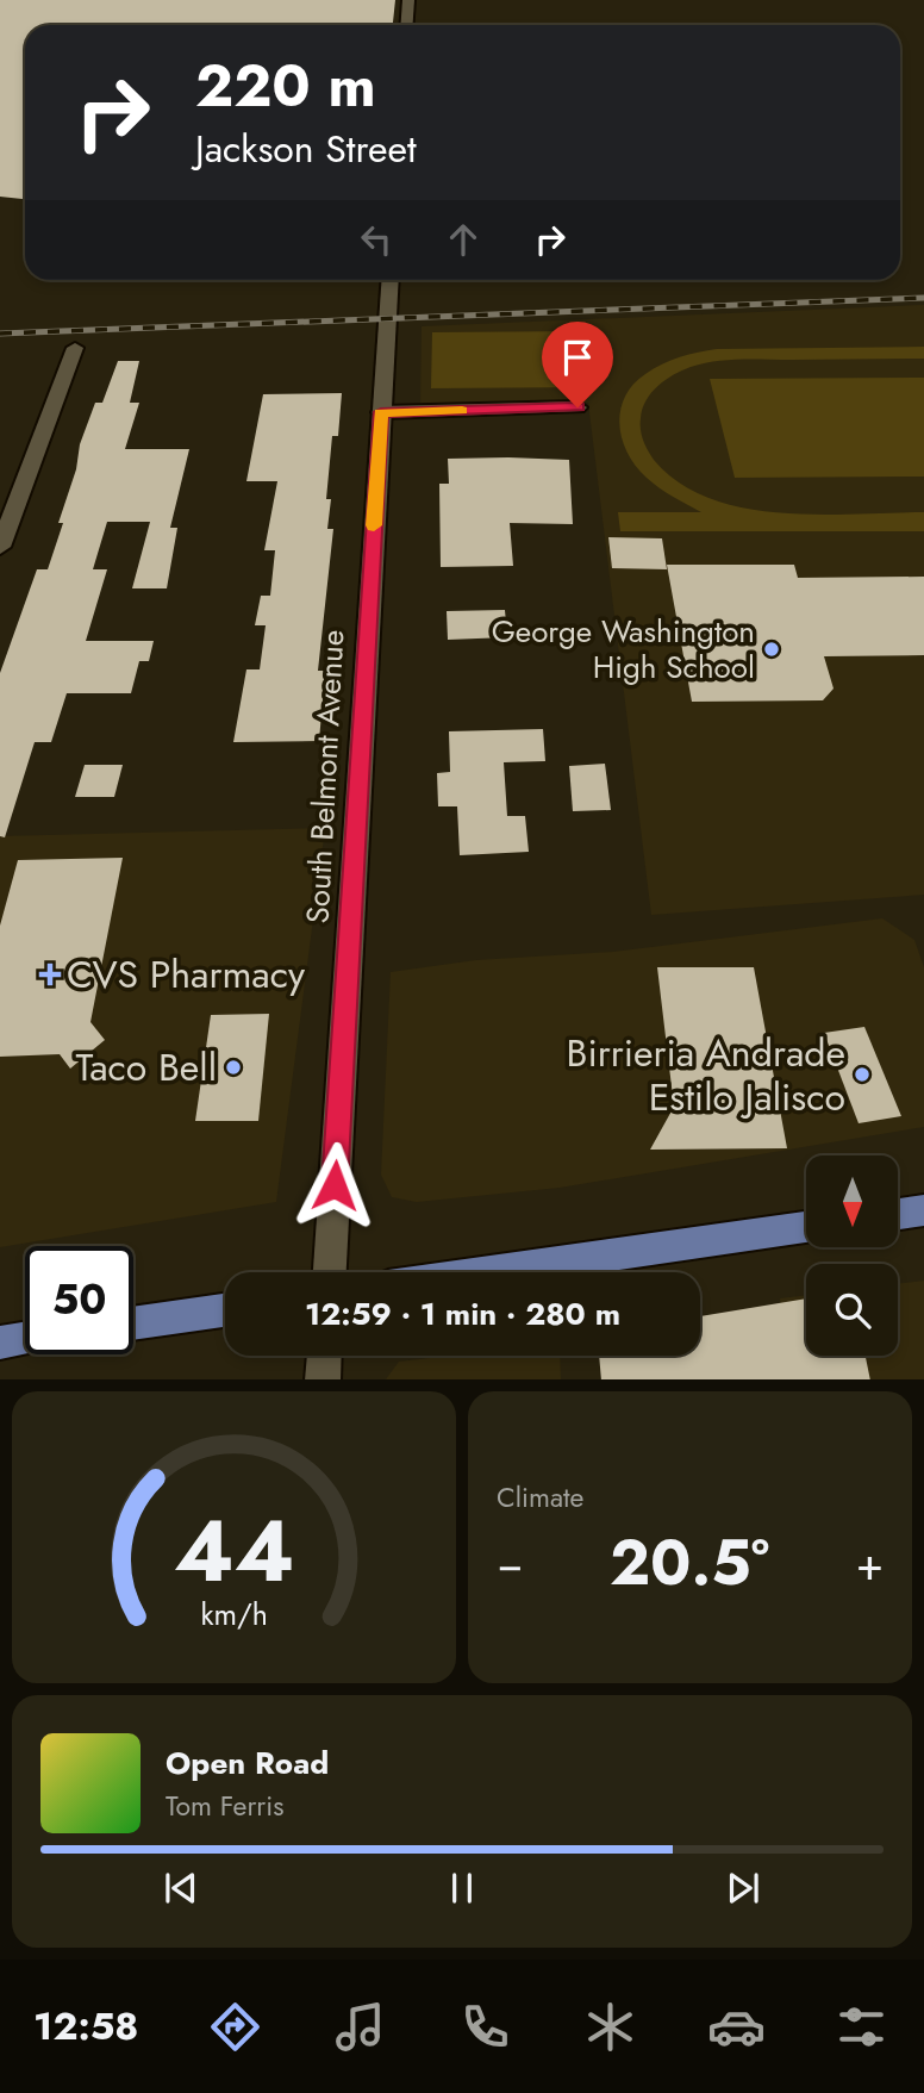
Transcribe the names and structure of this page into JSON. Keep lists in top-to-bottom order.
{
  "streets": {
    "main road": ["South Belmont Avenue"]
  },
  "places": {
    "other": ["George Washington High School", "Taco Bell", "Birrieria Andrade Estilo Jalisco"],
    "health": ["CVS Pharmacy"]
  },
  "north": "bottom",
  "page": {
    "turn": ["220 m", "Jackson Street"],
    "limit": "50",
    "trip": "12:59 · 1 min · 280 m",
    "tile": "Climate",
    "heat": ["−", "20.5°", "+"],
    "song": ["Open Road", "Tom Ferris"],
    "tabs": "12:58",
    "gauge": ["44", "km/h"]
  }
}
